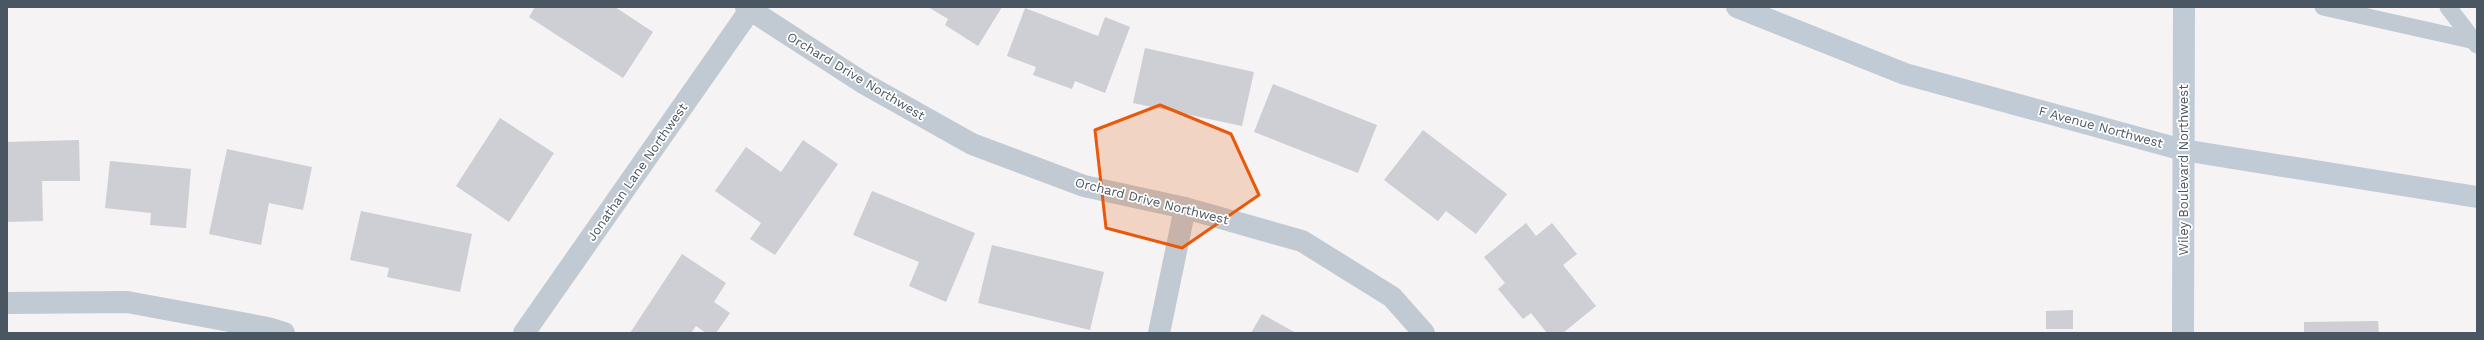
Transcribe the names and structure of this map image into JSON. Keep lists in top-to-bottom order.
{
  "streets": {
    "main road": ["F Avenue Northwest", "Wiley Boulevard Northwest"],
    "street": ["Orchard Drive Northwest", "Jonathan Lane Northwest"]
  },
  "crossings": [
    ["Orchard Drive Northwest", "Jonathan Lane Northwest"],
    ["F Avenue Northwest", "Wiley Boulevard Northwest"]
  ]
}
